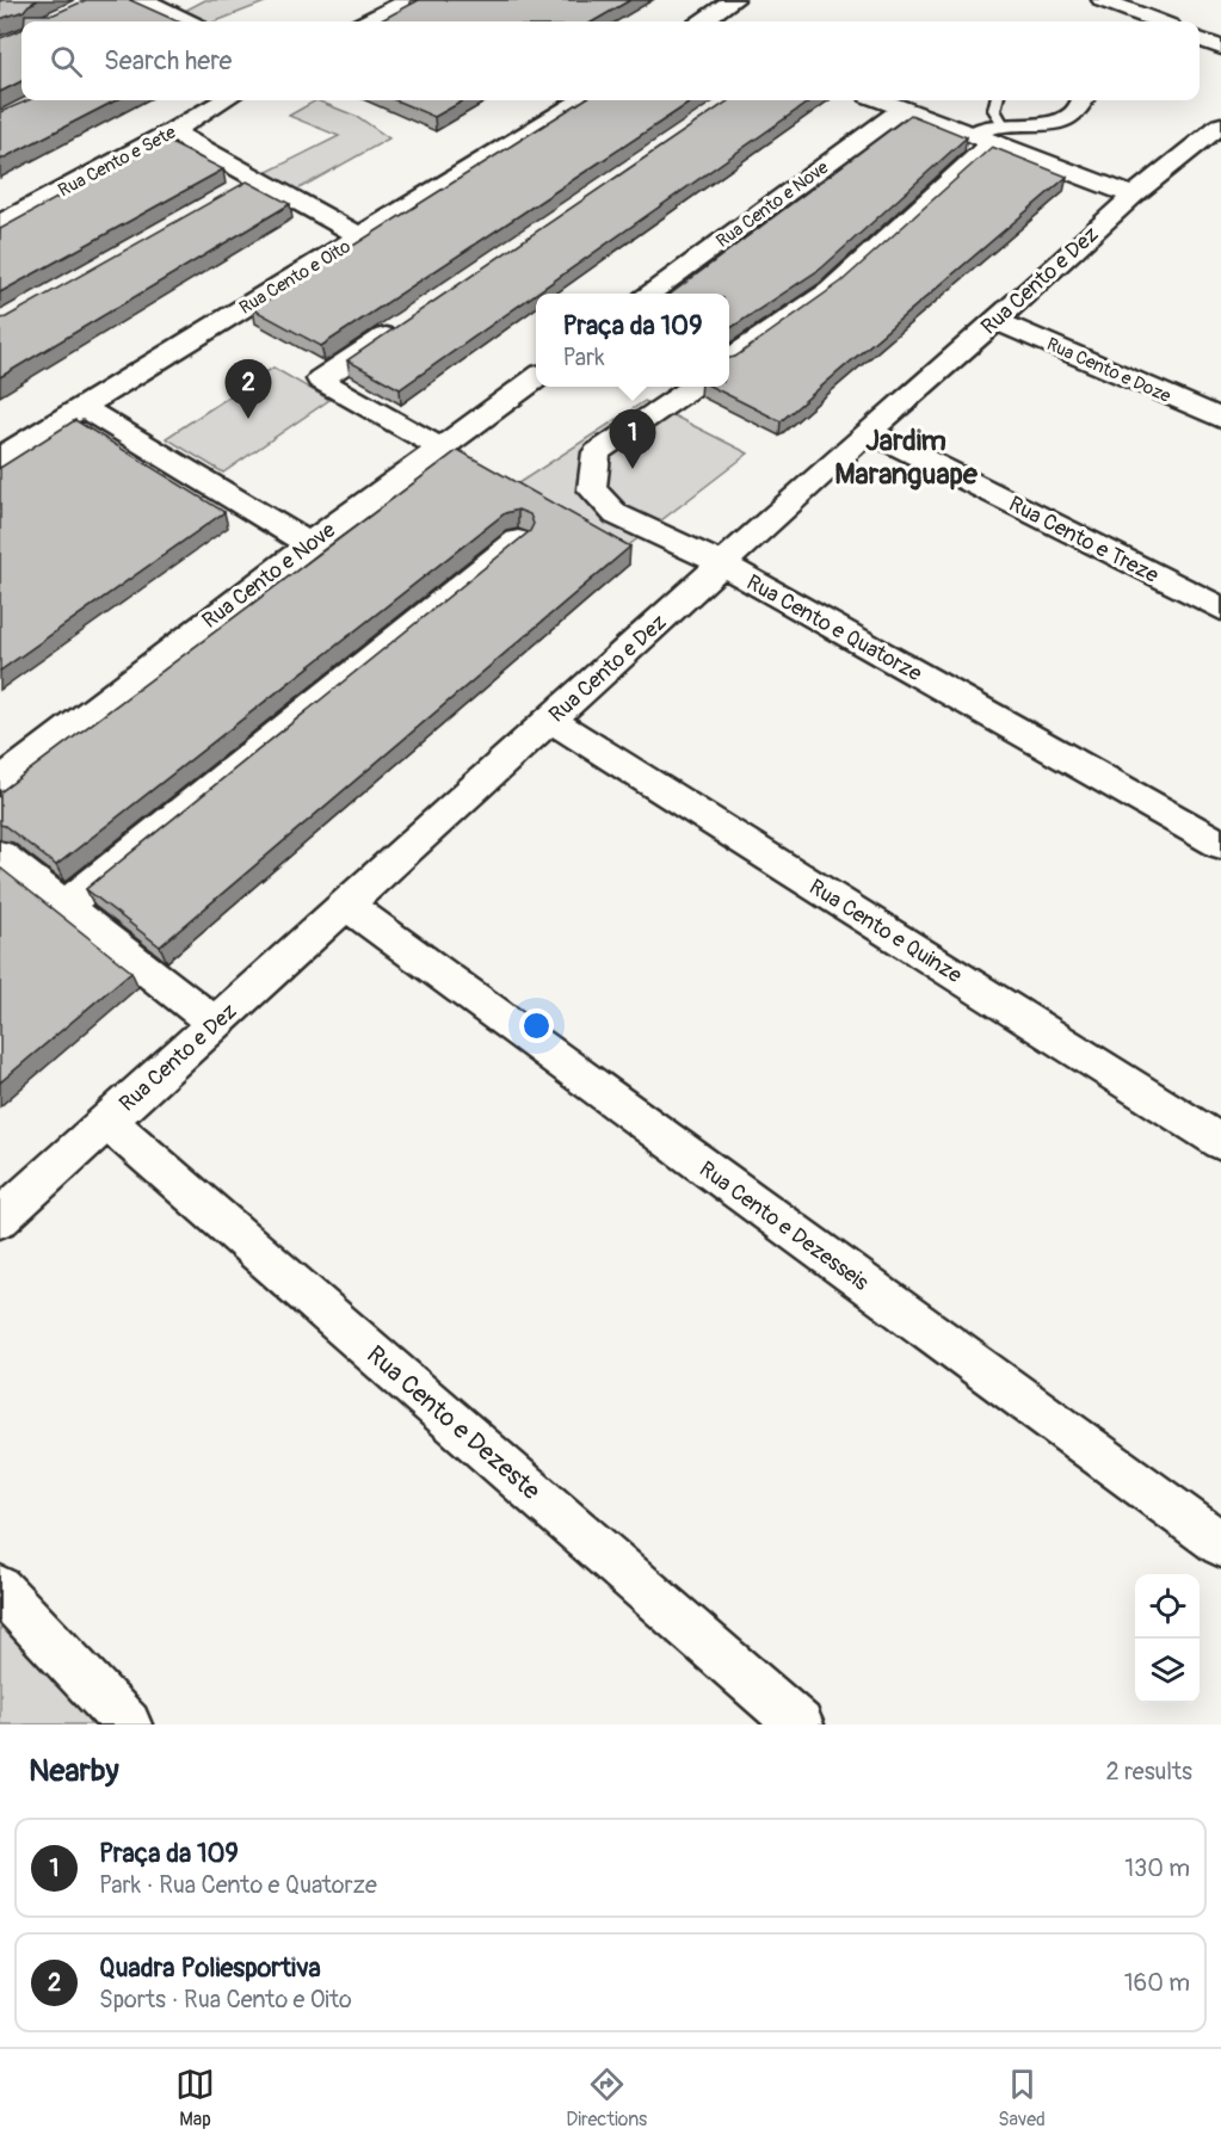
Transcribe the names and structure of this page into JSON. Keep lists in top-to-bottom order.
{
  "streets": {
    "street": [
      "Rua Cento e Sete",
      "Rua Cento e Nove",
      "Rua Cento e Oito",
      "Rua Cento e Dez",
      "Rua Cento e Doze",
      "Rua Cento e Treze",
      "Rua Cento e Quatorze",
      "Rua Cento e Quinze",
      "Rua Cento e Dezesseis",
      "Rua Cento e Dezeste"
    ]
  },
  "crossings": [
    ["Rua Cento e Dez", "Rua Cento e Doze"],
    ["Rua Cento e Dez", "Rua Cento e Treze"],
    ["Rua Cento e Dez", "Rua Cento e Quatorze"],
    ["Rua Cento e Dez", "Rua Cento e Quinze"],
    ["Rua Cento e Dez", "Rua Cento e Dezesseis"],
    ["Rua Cento e Dez", "Rua Cento e Dezeste"]
  ],
  "districts": ["Jardim Maranguape"],
  "page": {
    "search": "Search here",
    "popup": ["Praça da 109", "Park"],
    "pins": ["2", "1"],
    "heading": ["Nearby", "2 results"],
    "list": [
      {
        "mark": "1",
        "name": "Praça da 109",
        "note": "Park · Rua Cento e Quatorze",
        "value": "130 m"
      },
      {
        "mark": "2",
        "name": "Quadra Poliesportiva",
        "note": "Sports · Rua Cento e Oito",
        "value": "160 m"
      }
    ],
    "nav": ["Map", "Directions", "Saved"]
  }
}
